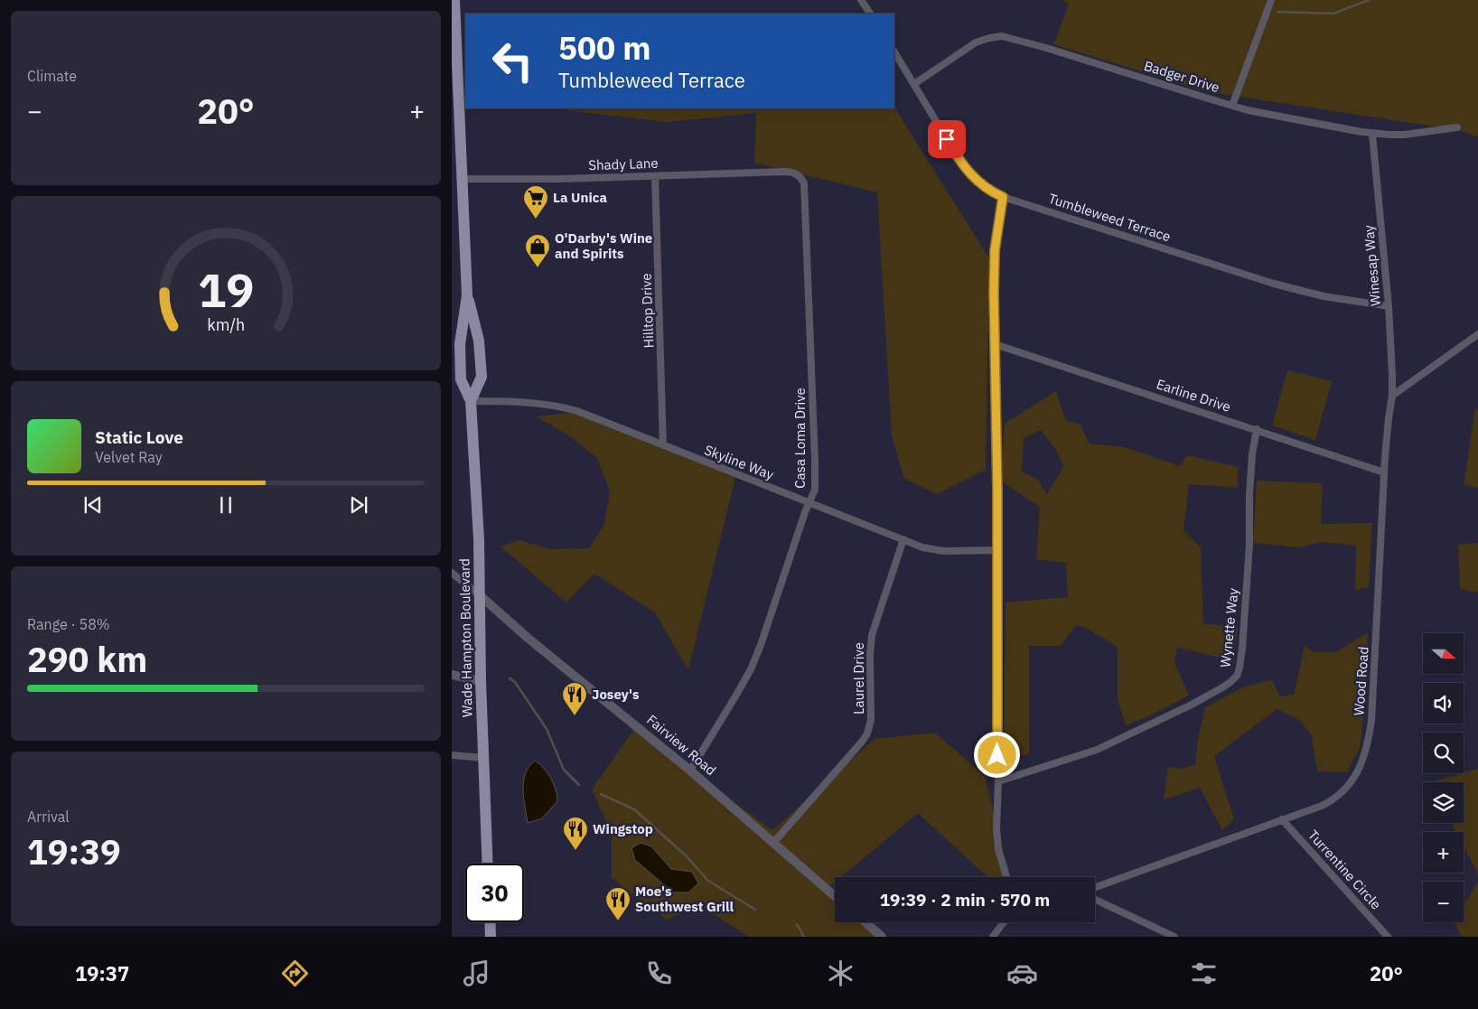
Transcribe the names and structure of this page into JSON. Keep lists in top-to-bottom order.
{
  "streets": {
    "main road": ["Wade Hampton Boulevard"],
    "street": [
      "Badger Drive",
      "Shady Lane",
      "Tumbleweed Terrace",
      "Winesap Way",
      "Hilltop Drive",
      "Earline Drive",
      "Casa Loma Drive",
      "Skyline Way",
      "Wynette Way",
      "Laurel Drive",
      "Wood Road",
      "Fairview Road",
      "Turrentine Circle"
    ]
  },
  "crossings": [
    ["Badger Drive", "Tumbleweed Terrace"],
    ["Badger Drive", "Winesap Way"],
    ["Shady Lane", "Hilltop Drive"],
    ["Shady Lane", "Casa Loma Drive"],
    ["Shady Lane", "Wade Hampton Boulevard"],
    ["Tumbleweed Terrace", "Winesap Way"],
    ["Winesap Way", "Wood Road"],
    ["Hilltop Drive", "Skyline Way"],
    ["Earline Drive", "Wynette Way"],
    ["Earline Drive", "Wood Road"],
    ["Casa Loma Drive", "Skyline Way"],
    ["Casa Loma Drive", "Fairview Road"],
    ["Skyline Way", "Wade Hampton Boulevard"],
    ["Skyline Way", "Laurel Drive"],
    ["Wade Hampton Boulevard", "Fairview Road"],
    ["Laurel Drive", "Fairview Road"],
    ["Wood Road", "Turrentine Circle"]
  ],
  "places": {
    "supermarket": ["La Unica"],
    "shop": ["O'Darby's Wine and Spirits"],
    "restaurant": ["Josey's", "Wingstop", "Moe's Southwest Grill"]
  },
  "north": "right",
  "page": {
    "tile": [
      "Climate",
      ["Range · 58%", "290 km"],
      ["Arrival", "19:39"]
    ],
    "turn": ["500 m", "Tumbleweed Terrace"],
    "heat": ["−", "20°", "+"],
    "song": ["Static Love", "Velvet Ray"],
    "map_buttons": ["+", "−"],
    "limit": "30",
    "trip": "19:39 · 2 min · 570 m",
    "tabs": ["19:37", "20°"],
    "gauge": ["19", "km/h"]
  }
}
